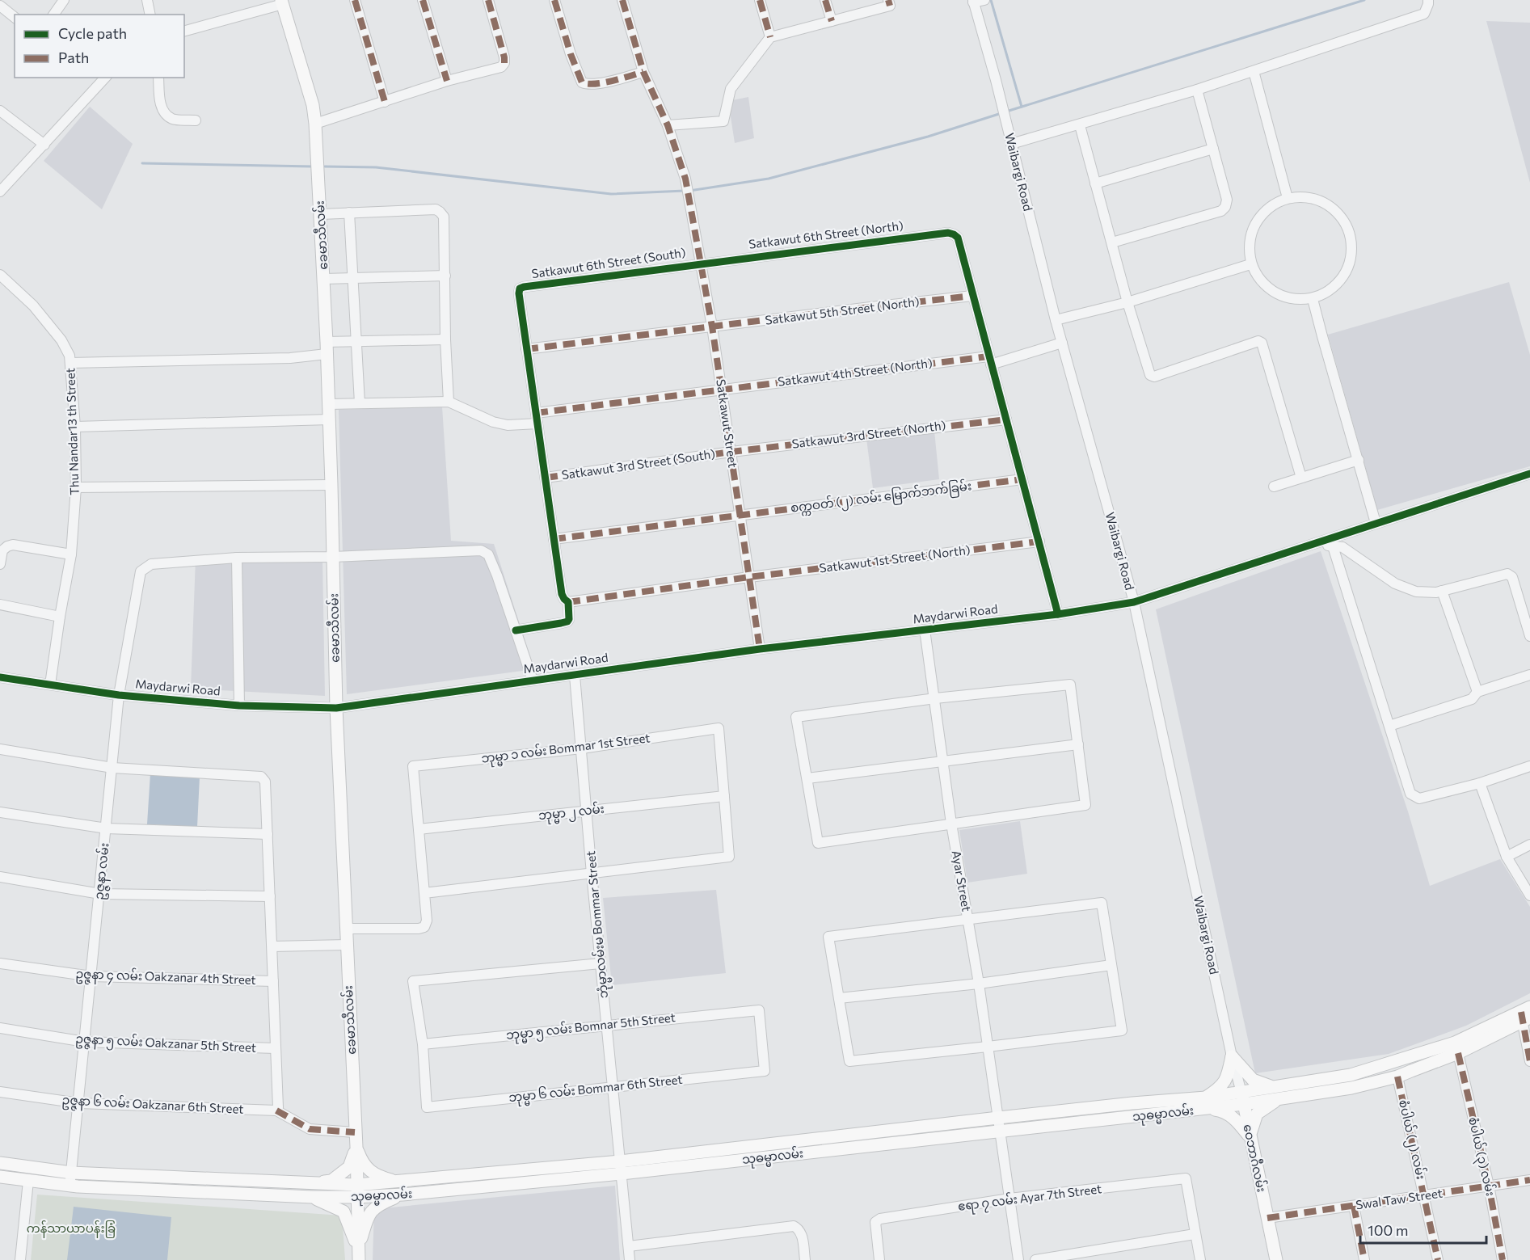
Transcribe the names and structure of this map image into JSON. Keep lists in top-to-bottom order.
{
  "streets": {
    "main road": ["ခေမာသီလမ်း", "သုဓမ္မာလမ်း", "ဝေဘာဂီလမ်း"],
    "street": [
      "Waibargi Road",
      "Satkawut 6th Street (North)",
      "Satkawut 6th Street (South)",
      "Satkawut 5th Street (North)",
      "Satkawut 4th Street (North)",
      "Satkawut Street",
      "Thu Nandar13 th Street",
      "Satkawut 3rd Street (North)",
      "Satkawut 3rd Street (South)",
      "စက္ကဝတ် (၂) လမ်း မြောက်ဘက်ခြမ်း",
      "Satkawut 1st Street (North)",
      "Maydarwi Road",
      "ဘုမ္မာ ၁ လမ်း Bommar 1st Street",
      "ဘုမ္မာ ၂ လမ်း",
      "ဥဇ္ဇနာ လမ်း",
      "Ayar Street",
      "ဘုံမ္မာလမ်းမ Bommar Street",
      "ဥဇ္ဇနာ ၄ လမ်း Oakzanar 4th Street",
      "ဘုမ္မာ ၅ လမ်း Bomnar 5th Street",
      "ဥဇ္ဇနာ ၅ လမ်း Oakzanar 5th Street",
      "ဘုမ္မာ ၆ လမ်း Bommar 6th Street",
      "ဥဇ္ဇနာ ၆ လမ်း Oakzanar 6th Street",
      "စံပါယ် (၂) လမ်း",
      "စံပါယ် (၃) လမ်း",
      "ဧရာ ၇ လမ်း Ayar 7th Street",
      "Swal Taw Street"
    ]
  },
  "crossings": [
    ["Waibargi Road", "Satkawut 4th Street (North)"],
    ["Waibargi Road", "Maydarwi Road"],
    ["Waibargi Road", "ဝေဘာဂီလမ်း"],
    ["ခေမာသီလမ်း", "Maydarwi Road"],
    ["ခေမာသီလမ်း", "သုဓမ္မာလမ်း"],
    ["Satkawut 6th Street (North)", "Satkawut 6th Street (South)"],
    ["Satkawut 6th Street (North)", "Satkawut 5th Street (North)"],
    ["Satkawut 6th Street (North)", "Satkawut Street"],
    ["Satkawut 6th Street (South)", "Satkawut 5th Street (North)"],
    ["Satkawut 6th Street (South)", "Satkawut Street"],
    ["Satkawut 5th Street (North)", "Satkawut Street"],
    ["Satkawut 4th Street (North)", "Satkawut Street"],
    ["Satkawut Street", "Satkawut 3rd Street (North)"],
    ["Satkawut Street", "Satkawut 3rd Street (South)"],
    ["Satkawut Street", "စက္ကဝတ် (၂) လမ်း မြောက်ဘက်ခြမ်း"],
    ["Satkawut Street", "Satkawut 1st Street (North)"],
    ["Satkawut Street", "Maydarwi Road"],
    ["Thu Nandar13 th Street", "Maydarwi Road"],
    ["Satkawut 3rd Street (North)", "Satkawut 3rd Street (South)"],
    ["Maydarwi Road", "ဥဇ္ဇနာ လမ်း"],
    ["Maydarwi Road", "Ayar Street"],
    ["Maydarwi Road", "ဘုံမ္မာလမ်းမ Bommar Street"],
    ["ဘုမ္မာ ၁ လမ်း Bommar 1st Street", "ဘုမ္မာ ၂ လမ်း"],
    ["ဘုမ္မာ ၁ လမ်း Bommar 1st Street", "ဘုံမ္မာလမ်းမ Bommar Street"],
    ["ဘုမ္မာ ၂ လမ်း", "ဘုံမ္မာလမ်းမ Bommar Street"],
    ["ဥဇ္ဇနာ လမ်း", "ဥဇ္ဇနာ ၄ လမ်း Oakzanar 4th Street"],
    ["ဥဇ္ဇနာ လမ်း", "ဥဇ္ဇနာ ၅ လမ်း Oakzanar 5th Street"],
    ["ဥဇ္ဇနာ လမ်း", "ဥဇ္ဇနာ ၆ လမ်း Oakzanar 6th Street"],
    ["ဥဇ္ဇနာ လမ်း", "သုဓမ္မာလမ်း"],
    ["Ayar Street", "သုဓမ္မာလမ်း"],
    ["Ayar Street", "ဧရာ ၇ လမ်း Ayar 7th Street"],
    ["ဘုံမ္မာလမ်းမ Bommar Street", "ဘုမ္မာ ၅ လမ်း Bomnar 5th Street"],
    ["ဘုံမ္မာလမ်းမ Bommar Street", "ဘုမ္မာ ၆ လမ်း Bommar 6th Street"],
    ["ဘုံမ္မာလမ်းမ Bommar Street", "သုဓမ္မာလမ်း"],
    ["ဘုမ္မာ ၅ လမ်း Bomnar 5th Street", "ဘုမ္မာ ၆ လမ်း Bommar 6th Street"],
    ["သုဓမ္မာလမ်း", "စံပါယ် (၂) လမ်း"],
    ["သုဓမ္မာလမ်း", "စံပါယ် (၃) လမ်း"],
    ["သုဓမ္မာလမ်း", "ဝေဘာဂီလမ်း"],
    ["စံပါယ် (၂) လမ်း", "Swal Taw Street"],
    ["စံပါယ် (၃) လမ်း", "Swal Taw Street"],
    ["ဝေဘာဂီလမ်း", "Swal Taw Street"]
  ],
  "parks": ["ကန်သာယာပန်းခြံ"],
  "legend": ["Cycle path", "Path"],
  "scale_bar": "100 m"
}
